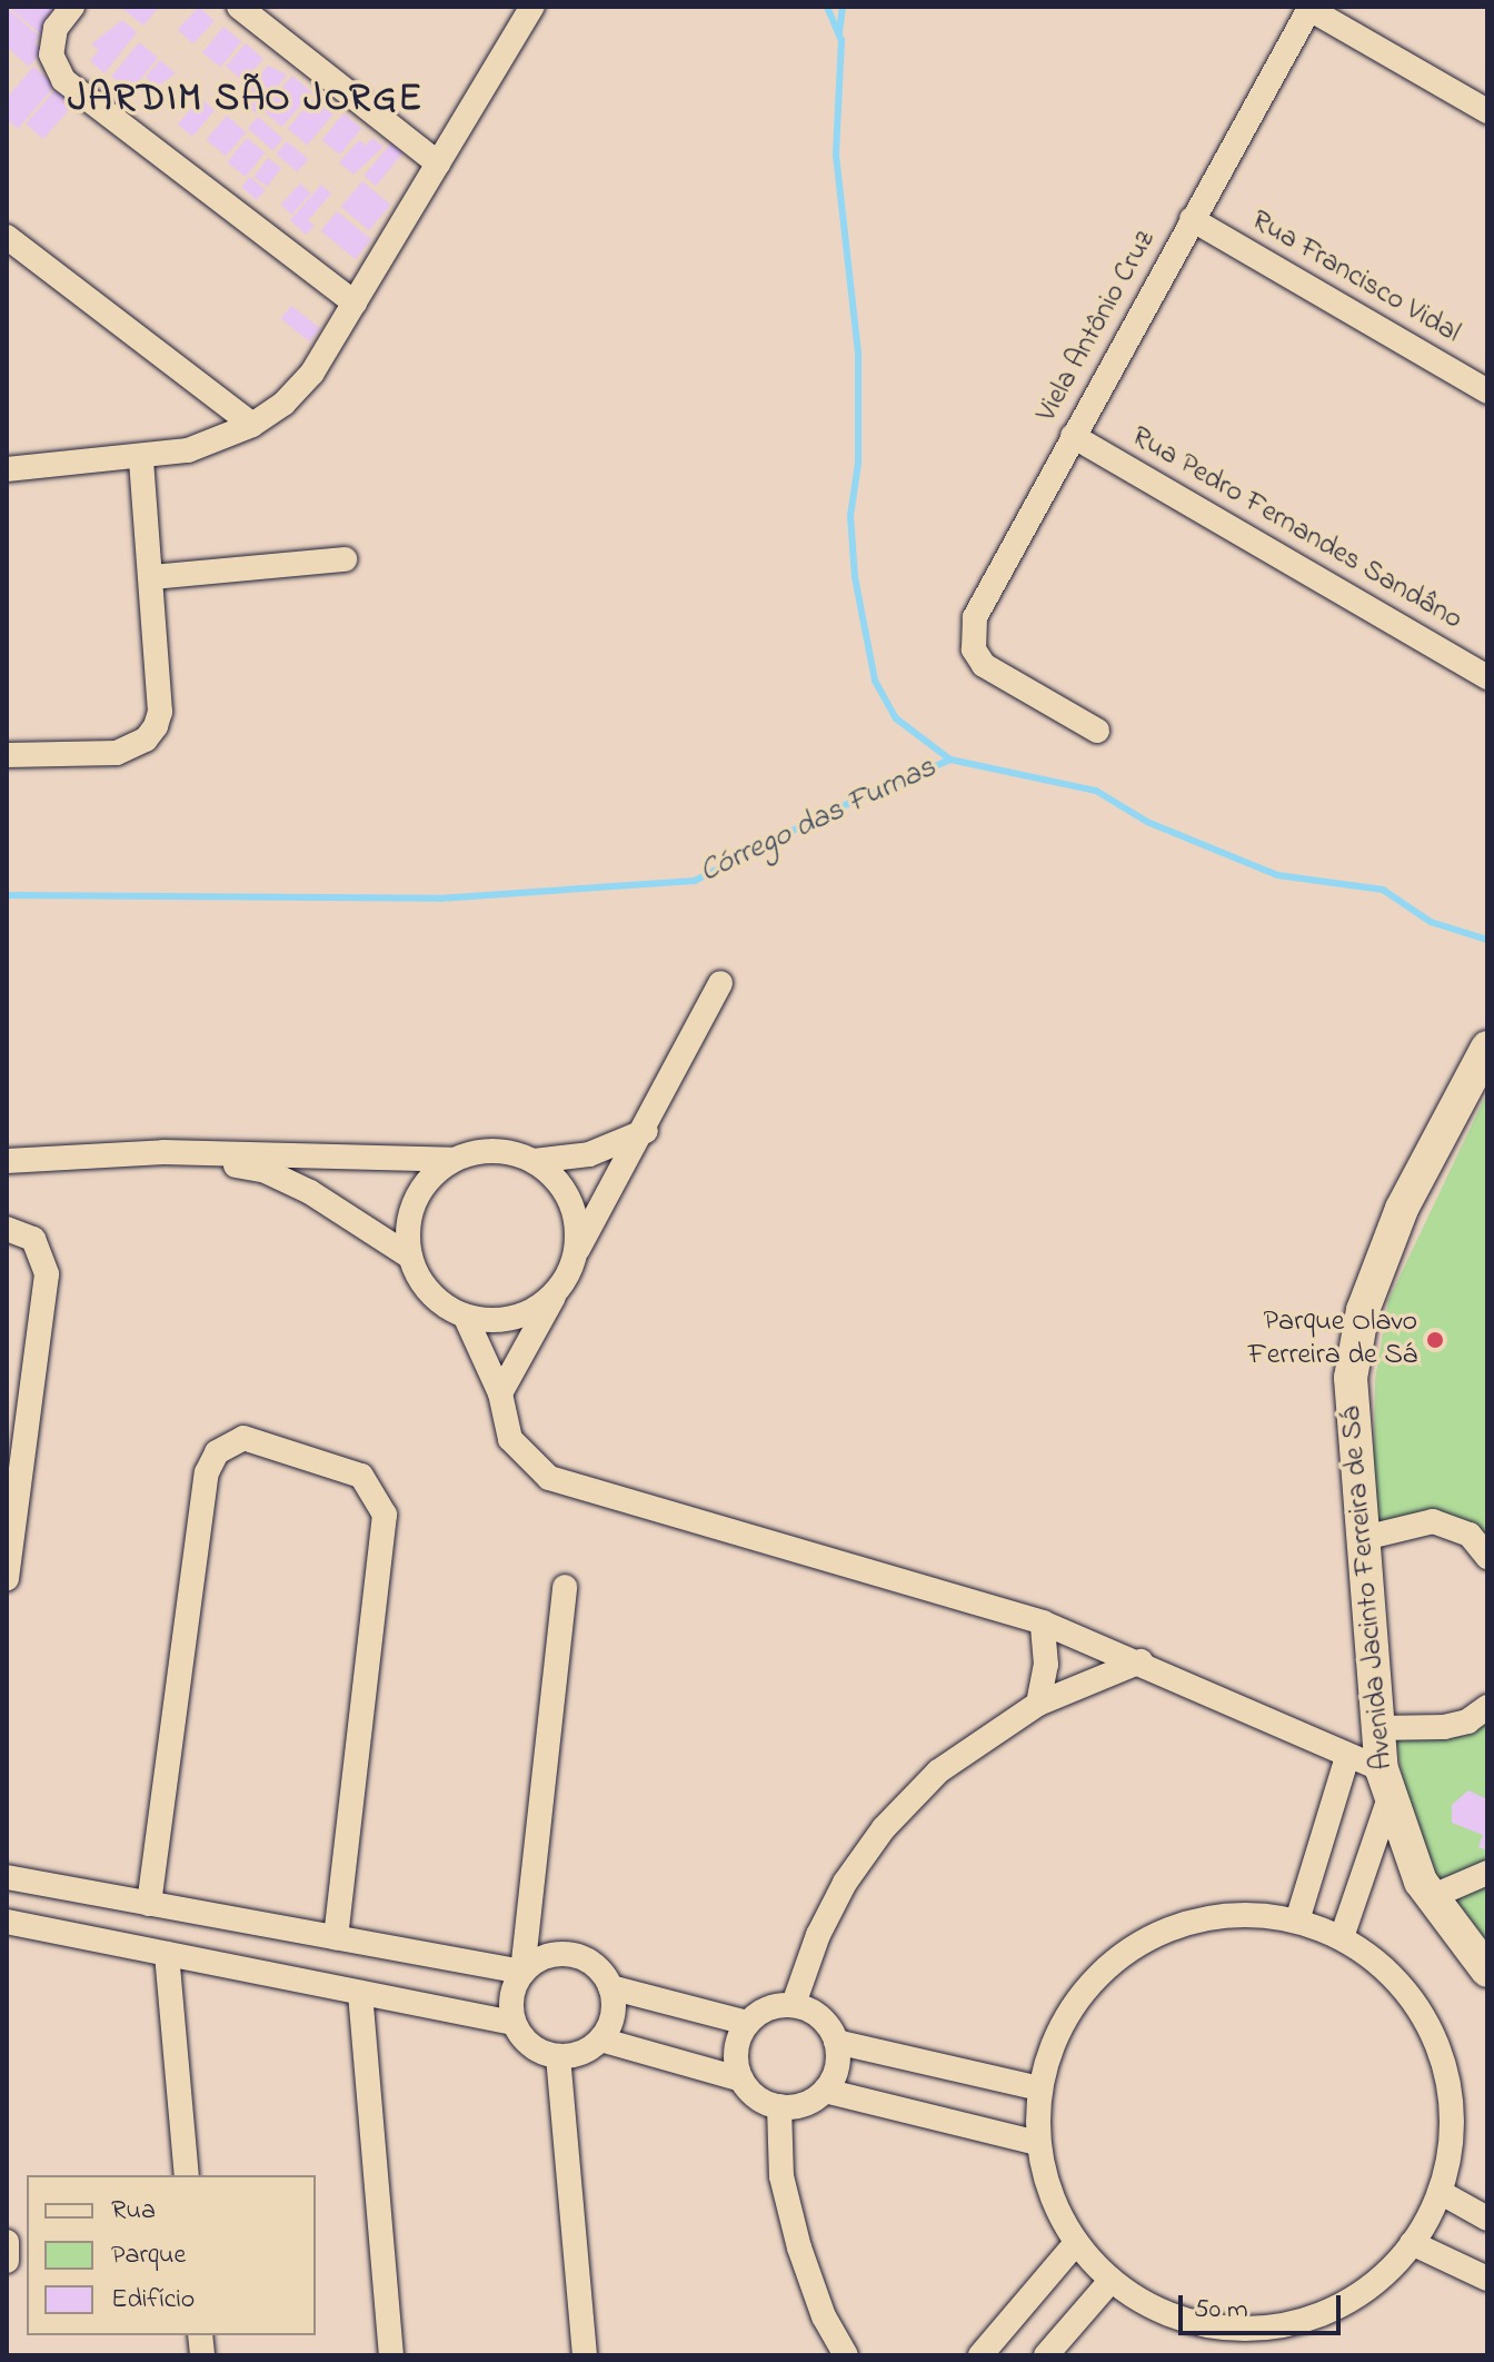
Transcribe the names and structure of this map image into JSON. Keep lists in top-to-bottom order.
{
  "streets": {
    "main road": ["Avenida Jacinto Ferreira de Sá"],
    "street": ["Rua Francisco Vidal", "Viela Antônio Cruz", "Rua Pedro Fernandes Sandâno"]
  },
  "crossings": [
    ["Rua Francisco Vidal", "Viela Antônio Cruz"],
    ["Viela Antônio Cruz", "Rua Pedro Fernandes Sandâno"]
  ],
  "districts": ["JARDIM SÃO JORGE"],
  "water": ["Córrego das Furnas"],
  "places": ["Parque Olavo Ferreira de Sá"],
  "legend": ["Rua", "Parque", "Edifício"],
  "scale_bar": "50 m"
}
